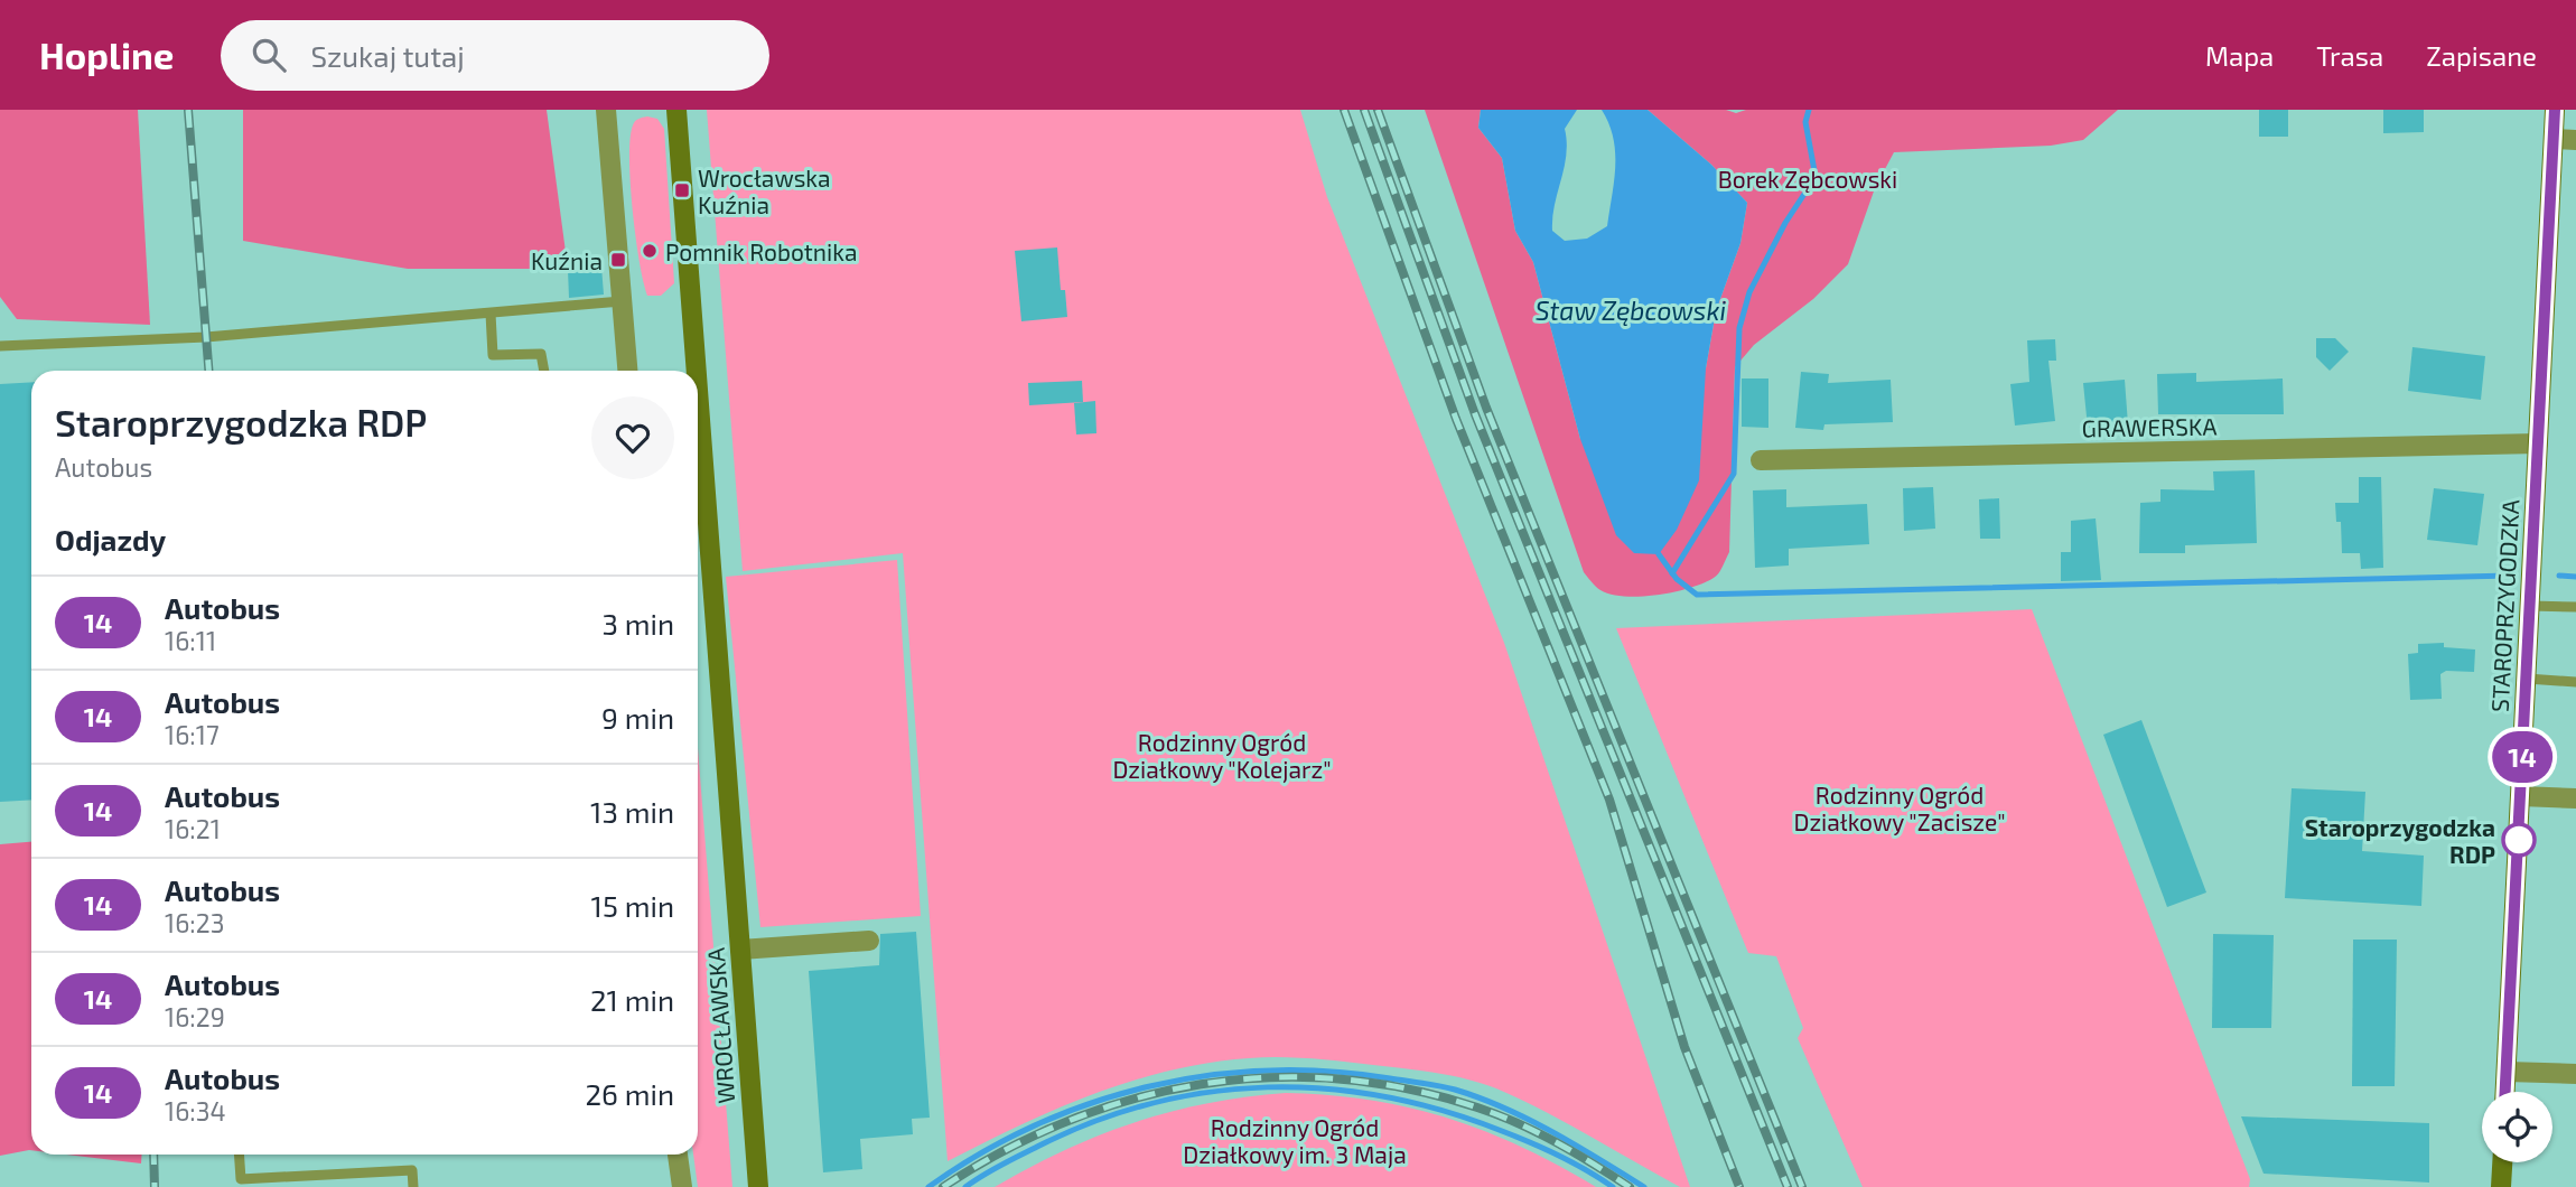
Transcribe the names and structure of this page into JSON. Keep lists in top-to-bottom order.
{
  "streets": {
    "main road": ["STAROPRZYGODZKA", "WROCŁAWSKA"],
    "street": ["GRAWERSKA"]
  },
  "crossings": [
    ["GRAWERSKA", "STAROPRZYGODZKA"]
  ],
  "water": ["Staw Zębcowski"],
  "parks": [
    "Borek Zębcowski",
    "Rodzinny Ogród Działkowy \"Kolejarz\"",
    "Rodzinny Ogród Działkowy \"Zacisze\"",
    "Rodzinny Ogród Działkowy im. 3 Maja"
  ],
  "places": {
    "transit": ["Wrocławska Kuźnia", "Kuźnia"],
    "other": ["Pomnik Robotnika", "Staroprzygodzka RDP"]
  },
  "lines": ["bus line 14"],
  "page": {
    "header": "Hopline",
    "search": "Szukaj tutaj",
    "nav": ["Mapa", "Trasa", "Zapisane"],
    "on_map": "14",
    "heading": [
      ["Staroprzygodzka RDP", "Autobus"],
      "Odjazdy"
    ],
    "list": [
      {
        "mark": "14",
        "name": "Autobus",
        "note": "16:11",
        "value": "3 min"
      },
      {
        "mark": "14",
        "name": "Autobus",
        "note": "16:17",
        "value": "9 min"
      },
      {
        "mark": "14",
        "name": "Autobus",
        "note": "16:21",
        "value": "13 min"
      },
      {
        "mark": "14",
        "name": "Autobus",
        "note": "16:23",
        "value": "15 min"
      },
      {
        "mark": "14",
        "name": "Autobus",
        "note": "16:29",
        "value": "21 min"
      },
      {
        "mark": "14",
        "name": "Autobus",
        "note": "16:34",
        "value": "26 min"
      }
    ]
  }
}
